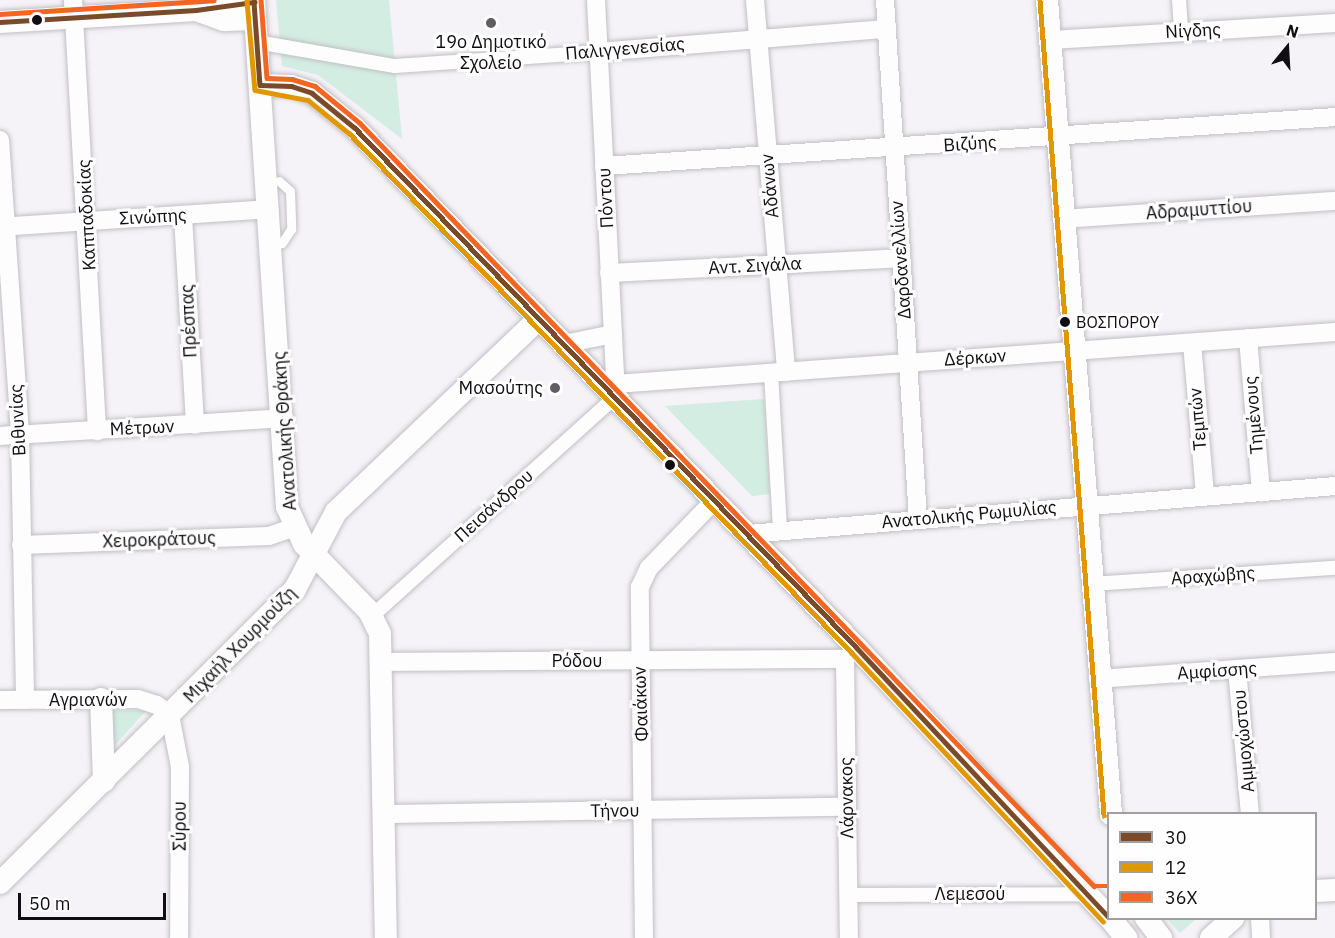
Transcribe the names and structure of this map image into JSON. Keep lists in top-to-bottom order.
{
  "streets": {
    "street": [
      "Νίγδης",
      "Παλιγγενεσίας",
      "Βιζύης",
      "Αδάνων",
      "Πόντου",
      "Αδραμυττίου",
      "Καππαδοκίας",
      "Σινώπης",
      "Δαρδανελλίων",
      "Αντ. Σιγάλα",
      "Πρέσπας",
      "Δέρκων",
      "Τημένους",
      "Τεμπών",
      "Βιθυνίας",
      "Μέτρων",
      "Ανατολικής Θράκης",
      "Πεισάνδρου",
      "Ανατολικής Ρωμυλίας",
      "Χειροκράτους",
      "Αραχώβης",
      "Μιχαήλ Χουρμούζη",
      "Ρόδου",
      "Αμφίσσης",
      "Αγριανών",
      "Φαιάκων",
      "Αμμοχώστου",
      "Λάρνακος",
      "Τήνου",
      "Σύρου",
      "Λεμεσού"
    ]
  },
  "crossings": [
    ["Παλιγγενεσίας", "Αδάνων"],
    ["Παλιγγενεσίας", "Πόντου"],
    ["Παλιγγενεσίας", "Δαρδανελλίων"],
    ["Παλιγγενεσίας", "Ανατολικής Θράκης"],
    ["Βιζύης", "Αδάνων"],
    ["Βιζύης", "Πόντου"],
    ["Βιζύης", "Δαρδανελλίων"],
    ["Αδάνων", "Αντ. Σιγάλα"],
    ["Αδάνων", "Δέρκων"],
    ["Πόντου", "Αντ. Σιγάλα"],
    ["Πόντου", "Δέρκων"],
    ["Πόντου", "Πεισάνδρου"],
    ["Καππαδοκίας", "Σινώπης"],
    ["Καππαδοκίας", "Μέτρων"],
    ["Σινώπης", "Πρέσπας"],
    ["Σινώπης", "Βιθυνίας"],
    ["Σινώπης", "Ανατολικής Θράκης"],
    ["Δαρδανελλίων", "Αντ. Σιγάλα"],
    ["Δαρδανελλίων", "Δέρκων"],
    ["Δαρδανελλίων", "Ανατολικής Ρωμυλίας"],
    ["Πρέσπας", "Μέτρων"],
    ["Δέρκων", "Τημένους"],
    ["Δέρκων", "Τεμπών"],
    ["Δέρκων", "Πεισάνδρου"],
    ["Τημένους", "Ανατολικής Ρωμυλίας"],
    ["Τεμπών", "Ανατολικής Ρωμυλίας"],
    ["Βιθυνίας", "Μέτρων"],
    ["Βιθυνίας", "Χειροκράτους"],
    ["Βιθυνίας", "Αγριανών"],
    ["Μέτρων", "Ανατολικής Θράκης"],
    ["Ανατολικής Θράκης", "Πεισάνδρου"],
    ["Ανατολικής Θράκης", "Χειροκράτους"],
    ["Ανατολικής Θράκης", "Μιχαήλ Χουρμούζη"],
    ["Ανατολικής Θράκης", "Ρόδου"],
    ["Ανατολικής Θράκης", "Τήνου"],
    ["Μιχαήλ Χουρμούζη", "Αγριανών"],
    ["Μιχαήλ Χουρμούζη", "Σύρου"],
    ["Ρόδου", "Φαιάκων"],
    ["Ρόδου", "Λάρνακος"],
    ["Αμφίσσης", "Αμμοχώστου"],
    ["Αγριανών", "Σύρου"],
    ["Φαιάκων", "Τήνου"],
    ["Λάρνακος", "Τήνου"],
    ["Λάρνακος", "Λεμεσού"]
  ],
  "places": ["19ο Δημοτικό Σχολείο", "ΒΟΣΠΟΡΟΥ", "Μασούτης"],
  "lines": ["transit line 36Χ", "transit line 12", "transit line 30"],
  "legend": ["30", "12", "36Χ"],
  "scale_bar": "50 m",
  "north": "top"
}
